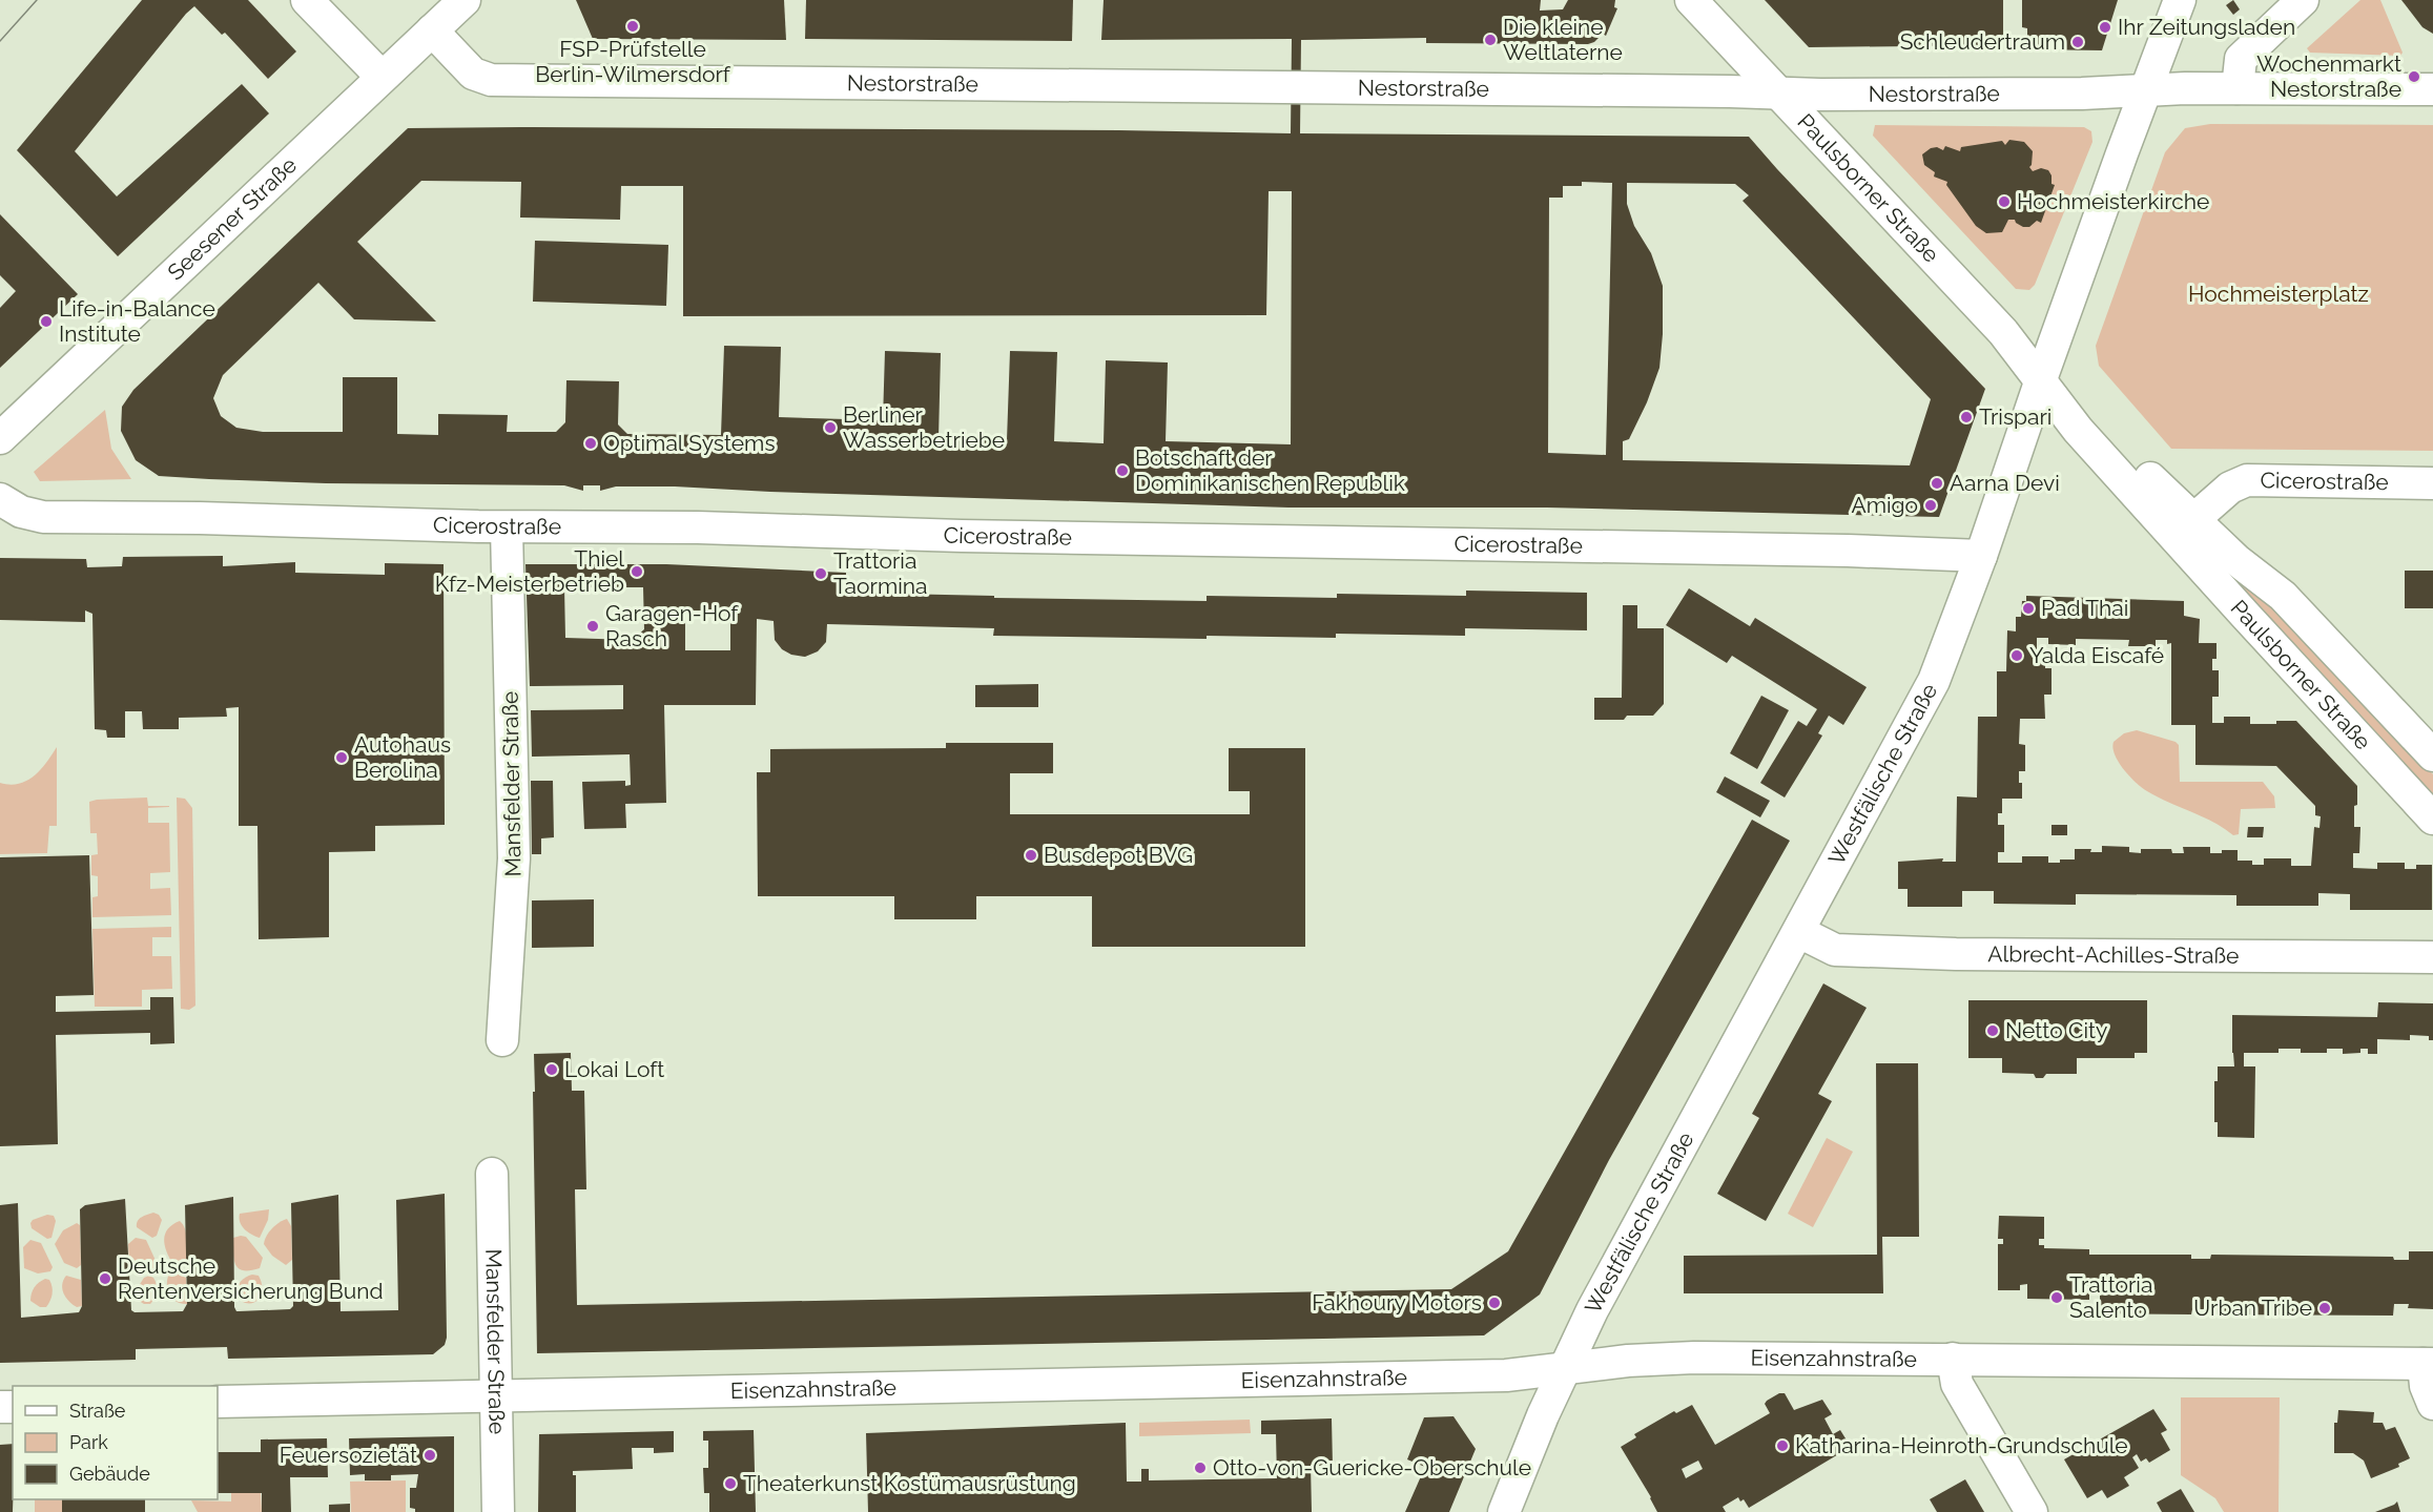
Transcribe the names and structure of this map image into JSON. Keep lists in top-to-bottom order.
{
  "streets": {
    "street": [
      "Nestorstraße",
      "Paulsborner Straße",
      "Seesener Straße",
      "Cicerostraße",
      "Westfälische Straße",
      "Mansfelder Straße",
      "Albrecht-Achilles-Straße",
      "Eisenzahnstraße"
    ]
  },
  "crossings": [
    ["Nestorstraße", "Paulsborner Straße"],
    ["Nestorstraße", "Seesener Straße"],
    ["Nestorstraße", "Westfälische Straße"],
    ["Paulsborner Straße", "Cicerostraße"],
    ["Paulsborner Straße", "Westfälische Straße"],
    ["Cicerostraße", "Westfälische Straße"],
    ["Cicerostraße", "Mansfelder Straße"],
    ["Westfälische Straße", "Albrecht-Achilles-Straße"],
    ["Westfälische Straße", "Eisenzahnstraße"],
    ["Mansfelder Straße", "Eisenzahnstraße"]
  ],
  "parks": ["Hochmeisterplatz"],
  "places": [
    "FSP-Prüfstelle Berlin-Wilmersdorf",
    "Ihr Zeitungsladen",
    "Die kleine Weltlaterne",
    "Schleudertraum",
    "Wochenmarkt Nestorstraße",
    "Hochmeisterkirche",
    "Life-in-Balance Institute",
    "Trispari",
    "Berliner Wasserbetriebe",
    "Optimal Systems",
    "Botschaft der Dominikanischen Republik",
    "Aarna Devi",
    "Amigo",
    "Thiel Kfz-Meisterbetrieb",
    "Trattoria Taormina",
    "Pad Thai",
    "Garagen-Hof Rasch",
    "Yalda Eiscafé",
    "Autohaus Berolina",
    "Busdepot BVG",
    "Netto City",
    "Lokai Loft",
    "Deutsche Rentenversicherung Bund",
    "Trattoria Salento",
    "Fakhoury Motors",
    "Urban Tribe",
    "Katharina-Heinroth-Grundschule",
    "Feuersozietät",
    "Otto-von-Guericke-Oberschule",
    "Theaterkunst Kostümausrüstung"
  ],
  "legend": ["Straße", "Park", "Gebäude"]
}
